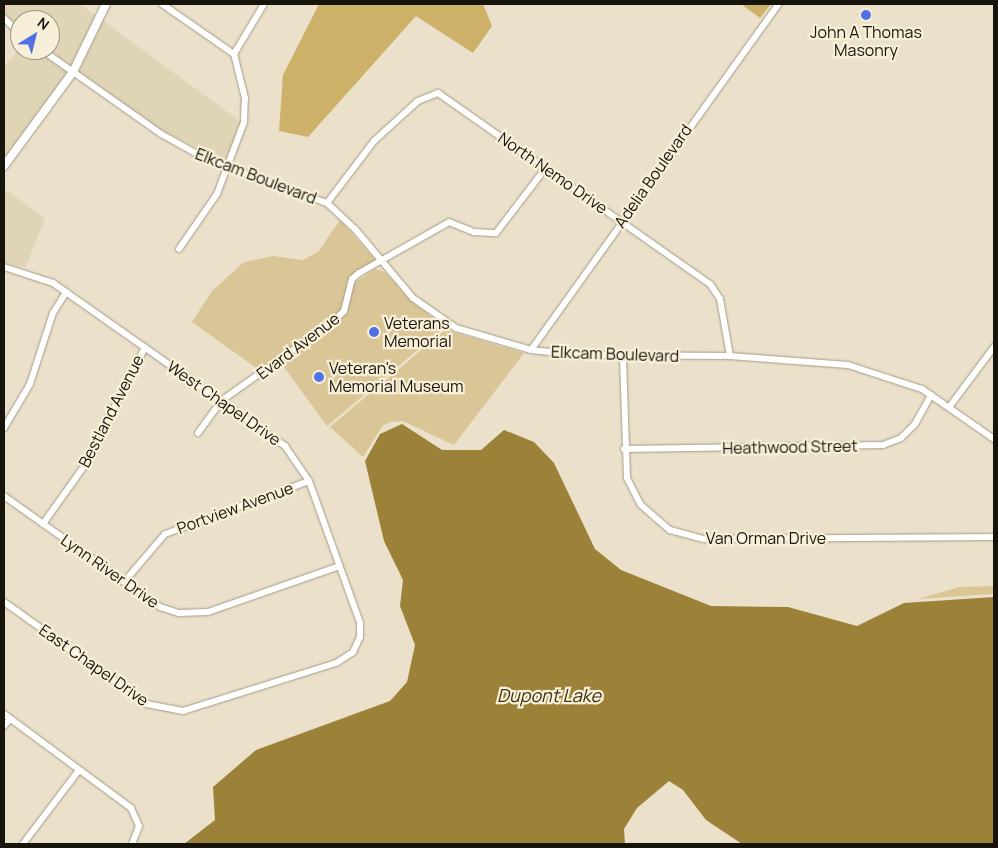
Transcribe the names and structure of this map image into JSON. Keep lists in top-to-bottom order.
{
  "streets": {
    "street": [
      "North Nemo Drive",
      "Elkcam Boulevard",
      "Adelia Boulevard",
      "Evard Avenue",
      "West Chapel Drive",
      "Bestland Avenue",
      "Heathwood Street",
      "Portview Avenue",
      "Van Orman Drive",
      "Lynn River Drive",
      "East Chapel Drive"
    ]
  },
  "crossings": [
    ["North Nemo Drive", "Elkcam Boulevard"],
    ["North Nemo Drive", "Adelia Boulevard"],
    ["North Nemo Drive", "Evard Avenue"],
    ["Elkcam Boulevard", "Adelia Boulevard"],
    ["Elkcam Boulevard", "Evard Avenue"],
    ["Elkcam Boulevard", "Heathwood Street"],
    ["Elkcam Boulevard", "Van Orman Drive"],
    ["Evard Avenue", "West Chapel Drive"],
    ["West Chapel Drive", "Bestland Avenue"],
    ["West Chapel Drive", "Portview Avenue"],
    ["West Chapel Drive", "Lynn River Drive"],
    ["West Chapel Drive", "East Chapel Drive"],
    ["Bestland Avenue", "Lynn River Drive"],
    ["Heathwood Street", "Van Orman Drive"],
    ["Portview Avenue", "Lynn River Drive"]
  ],
  "water": ["Dupont Lake"],
  "places": ["John A Thomas Masonry", "Veterans Memorial", "Veteran's Memorial Museum"],
  "north": "top right"
}
